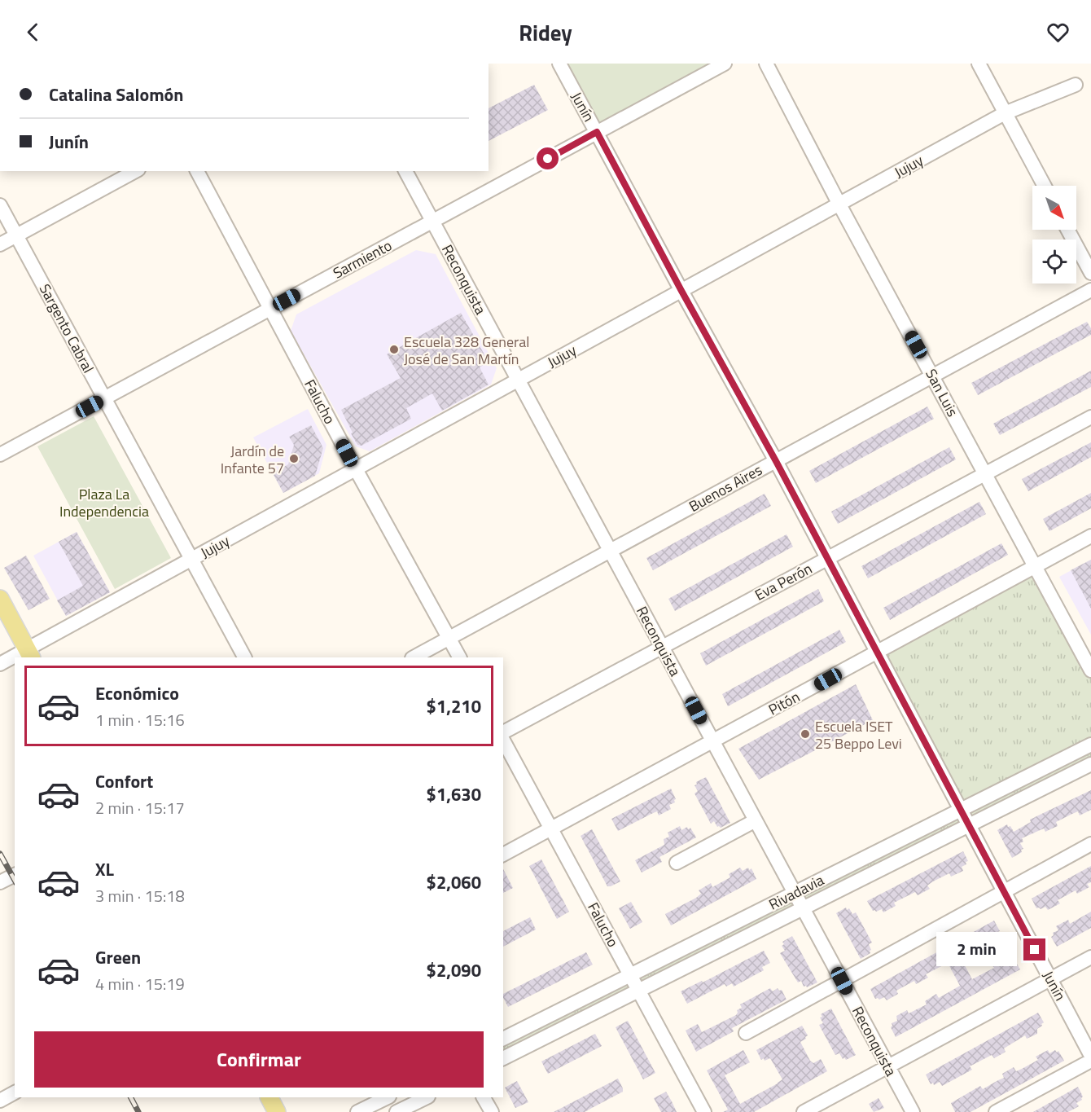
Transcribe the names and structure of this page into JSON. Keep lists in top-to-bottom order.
{
  "streets": {
    "street": [
      "Junín",
      "Jujuy",
      "Sarmiento",
      "Reconquista",
      "Sargento Cabral",
      "San Luis",
      "Falucho",
      "Buenos Aires",
      "Eva Perón",
      "Pitón",
      "Rivadavia"
    ]
  },
  "crossings": [
    ["Junín", "Jujuy"],
    ["Junín", "Sarmiento"],
    ["Junín", "Buenos Aires"],
    ["Junín", "Eva Perón"],
    ["Junín", "Pitón"],
    ["Junín", "Rivadavia"],
    ["Jujuy", "Reconquista"],
    ["Jujuy", "Sargento Cabral"],
    ["Jujuy", "San Luis"],
    ["Jujuy", "Falucho"],
    ["Sarmiento", "Reconquista"],
    ["Sarmiento", "Sargento Cabral"],
    ["Sarmiento", "Falucho"],
    ["Reconquista", "Buenos Aires"],
    ["Reconquista", "Eva Perón"],
    ["Reconquista", "Pitón"],
    ["Reconquista", "Rivadavia"],
    ["San Luis", "Buenos Aires"],
    ["San Luis", "Eva Perón"],
    ["San Luis", "Pitón"],
    ["Falucho", "Buenos Aires"],
    ["Falucho", "Pitón"],
    ["Falucho", "Rivadavia"]
  ],
  "parks": ["Plaza La Independencia"],
  "places": ["Escuela 328 General José de San Martín", "Jardín de Infante 57", "Escuela ISET 25 Beppo Levi"],
  "north": "bottom right",
  "page": {
    "header": "Ridey",
    "banner": ["Catalina Salomón", "Junín"],
    "list": [
      {
        "name": "Económico",
        "note": "1 min · 15:16",
        "value": "$1,210"
      },
      {
        "name": "Confort",
        "note": "2 min · 15:17",
        "value": "$1,630"
      },
      {
        "name": "XL",
        "note": "3 min · 15:18",
        "value": "$2,060"
      },
      {
        "name": "Green",
        "note": "4 min · 15:19",
        "value": "$2,090"
      }
    ],
    "bubble": "2 min",
    "buttons": "Confirmar"
  }
}
